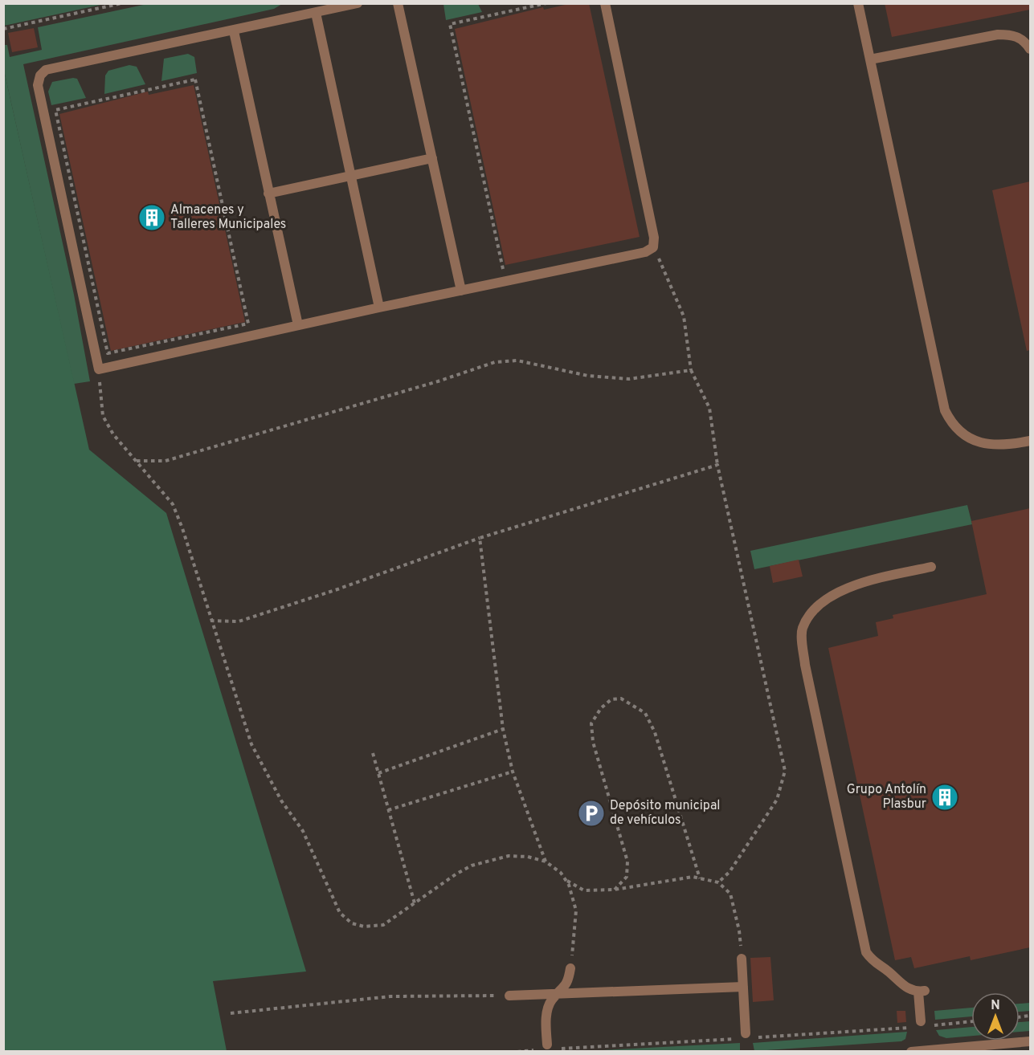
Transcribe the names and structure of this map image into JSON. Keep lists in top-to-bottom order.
{
  "places": {
    "building": ["Almacenes y Talleres Municipales", "Grupo Antolín Plasbur"],
    "parking": ["Depósito municipal de vehículos"]
  },
  "north": "top"
}
